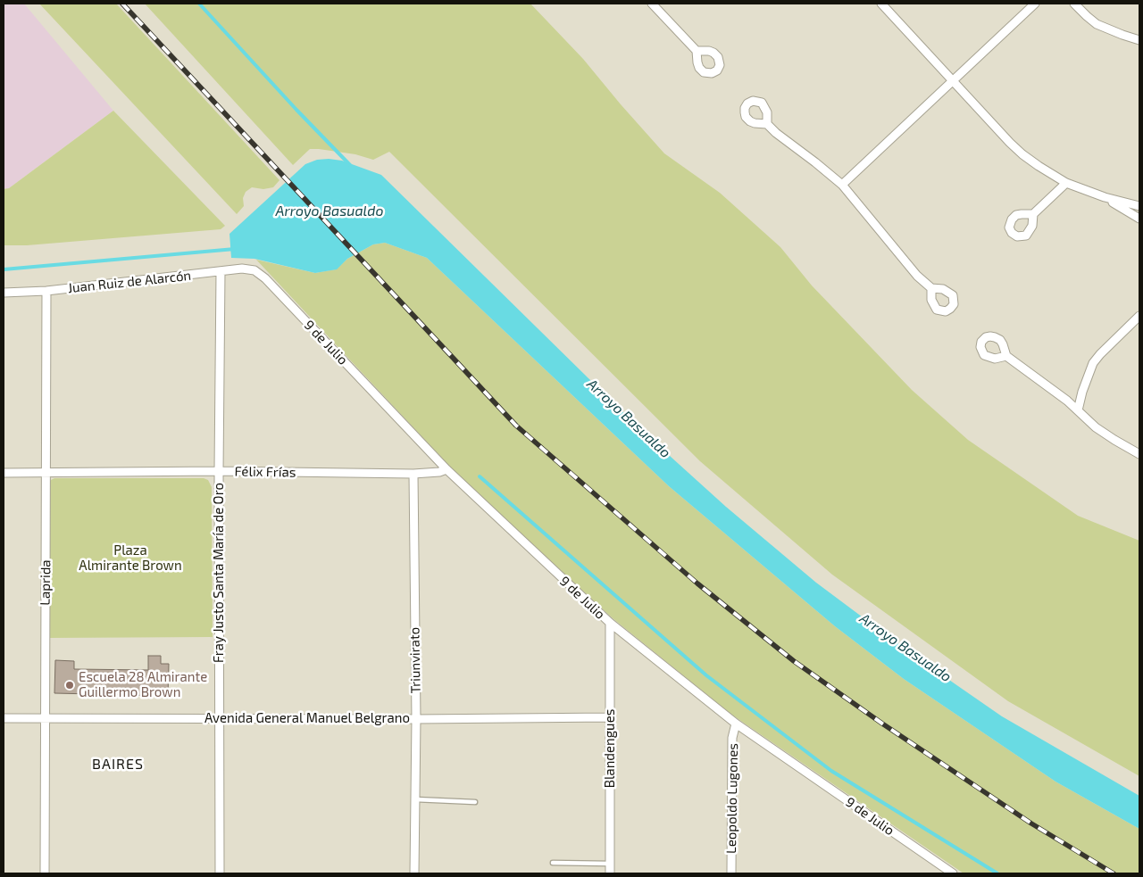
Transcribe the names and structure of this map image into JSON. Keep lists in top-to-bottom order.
{
  "streets": {
    "street": [
      "Juan Ruiz de Alarcón",
      "9 de Julio",
      "Félix Frías",
      "Fray Justo Santa María de Oro",
      "Laprida",
      "Triunvirato",
      "Avenida General Manuel Belgrano",
      "Blandengues",
      "Leopoldo Lugones"
    ]
  },
  "crossings": [
    ["Juan Ruiz de Alarcón", "9 de Julio"],
    ["Juan Ruiz de Alarcón", "Fray Justo Santa María de Oro"],
    ["Juan Ruiz de Alarcón", "Laprida"],
    ["9 de Julio", "Félix Frías"],
    ["9 de Julio", "Blandengues"],
    ["9 de Julio", "Leopoldo Lugones"],
    ["Félix Frías", "Fray Justo Santa María de Oro"],
    ["Félix Frías", "Laprida"],
    ["Félix Frías", "Triunvirato"],
    ["Fray Justo Santa María de Oro", "Avenida General Manuel Belgrano"],
    ["Laprida", "Avenida General Manuel Belgrano"],
    ["Triunvirato", "Avenida General Manuel Belgrano"],
    ["Avenida General Manuel Belgrano", "Blandengues"]
  ],
  "districts": ["BAIRES"],
  "water": ["Arroyo Basualdo"],
  "parks": ["Plaza Almirante Brown"],
  "places": ["Escuela 28 Almirante Guillermo Brown"]
}
